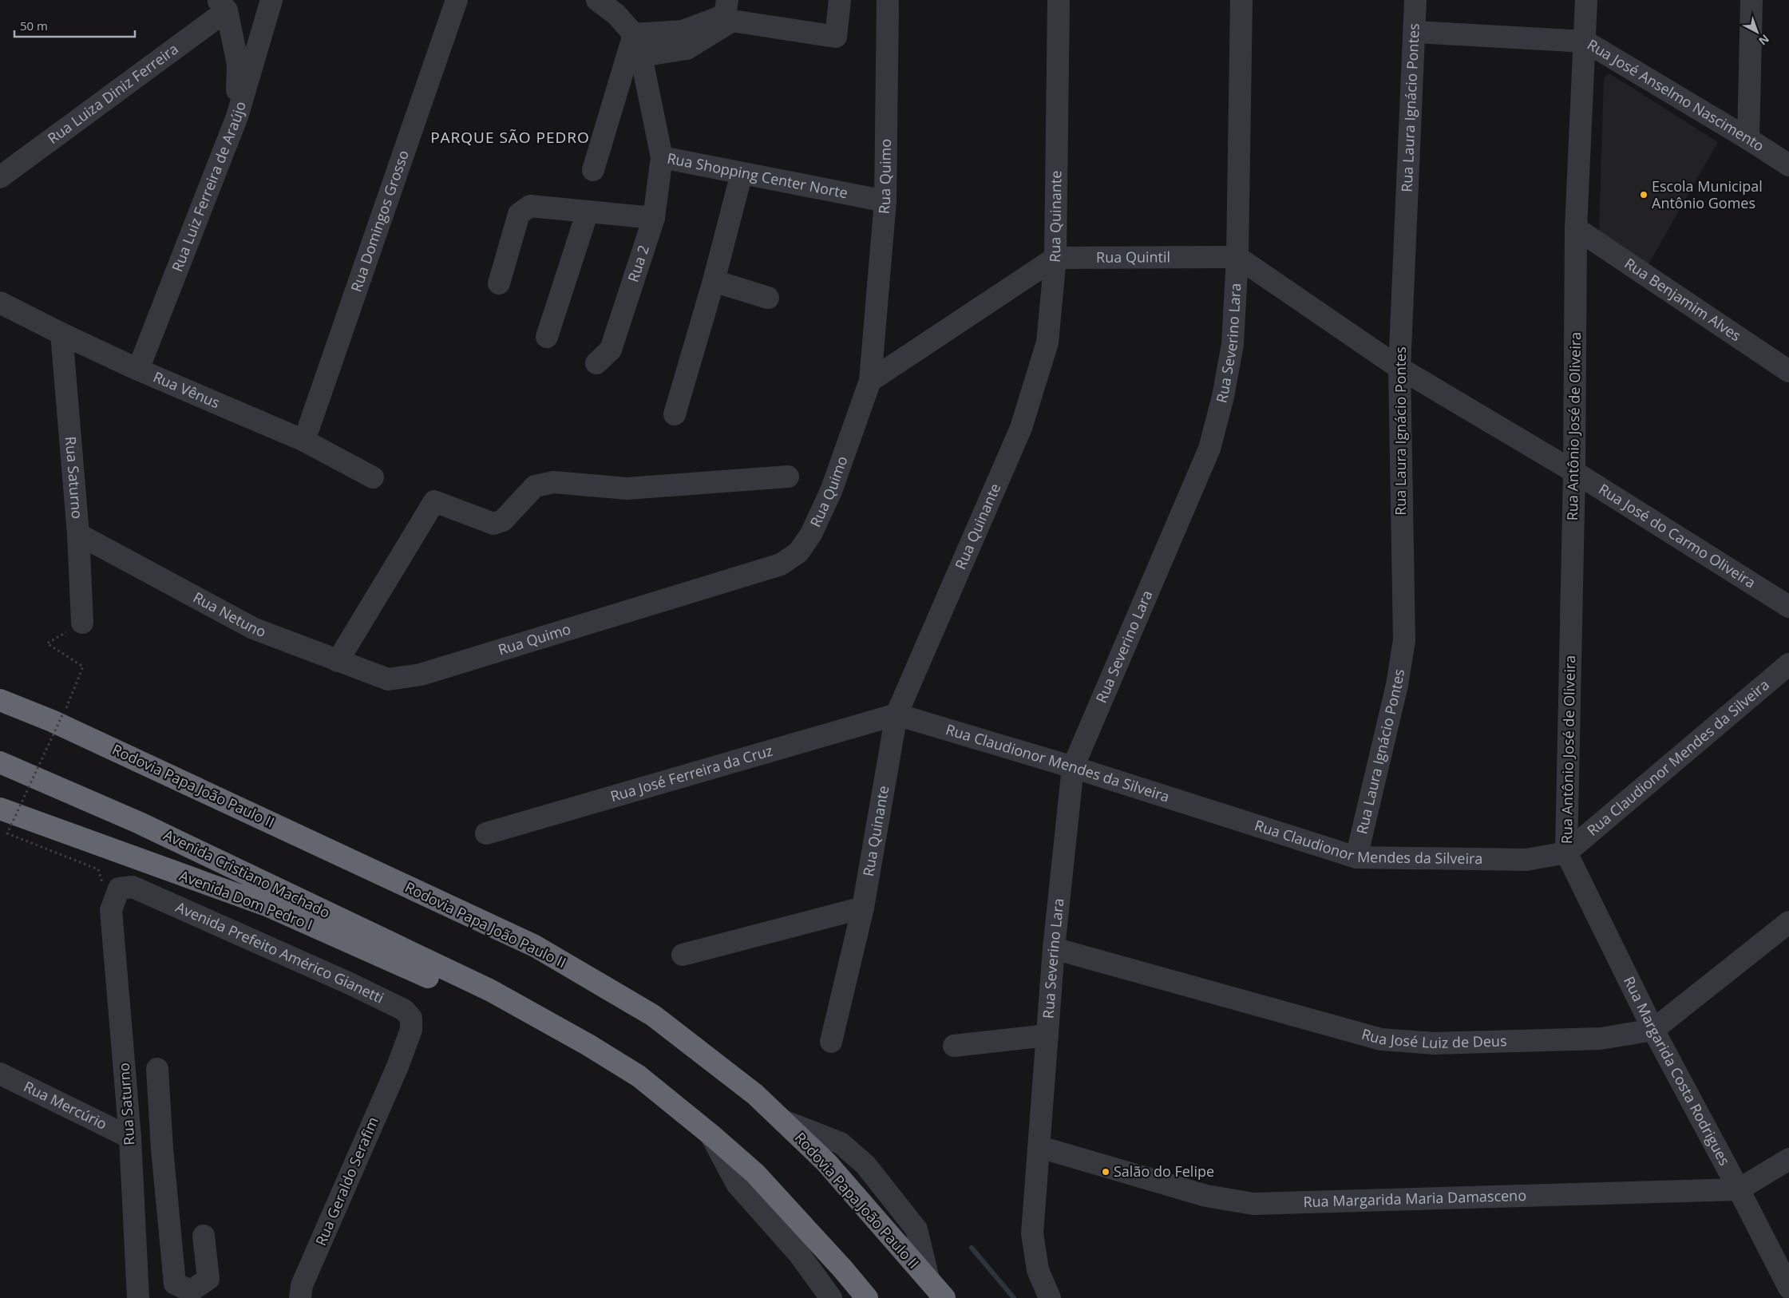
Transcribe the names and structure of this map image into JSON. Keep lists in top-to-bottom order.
{
  "streets": {
    "highway": ["Rodovia Papa João Paulo II", "Avenida Cristiano Machado", "Avenida Dom Pedro I"],
    "street": [
      "Rua Luiza Diniz Ferreira",
      "Rua José Anselmo Nascimento",
      "Rua Laura Ignácio Pontes",
      "Rua Shopping Center Norte",
      "Rua Quimo",
      "Rua Luiz Ferreira de Araújo",
      "Rua Quinante",
      "Rua Domingos Grosso",
      "Rua Quintil",
      "Rua 2",
      "Rua Benjamim Alves",
      "Rua Severino Lara",
      "Rua Vênus",
      "Rua Antônio José de Oliveira",
      "Rua Saturno",
      "Rua José do Carmo Oliveira",
      "Rua Netuno",
      "Rua Claudionor Mendes da Silveira",
      "Rua José Ferreira da Cruz",
      "Avenida Prefeito Américo Gianetti",
      "Rua José Luiz de Deus",
      "Rua Margarida Costa Rodrigues",
      "Rua Mercúrio",
      "Rua Geraldo Serafim",
      "Rua Margarida Maria Damasceno"
    ]
  },
  "crossings": [
    ["Rua José Anselmo Nascimento", "Rua Laura Ignácio Pontes"],
    ["Rua José Anselmo Nascimento", "Rua Antônio José de Oliveira"],
    ["Rua Laura Ignácio Pontes", "Rua José do Carmo Oliveira"],
    ["Rua Laura Ignácio Pontes", "Rua Claudionor Mendes da Silveira"],
    ["Rua Shopping Center Norte", "Rua Quimo"],
    ["Rua Shopping Center Norte", "Rua 2"],
    ["Rua Quimo", "Rua Netuno"],
    ["Rua Luiz Ferreira de Araújo", "Rua Vênus"],
    ["Rua Quinante", "Rua Quintil"],
    ["Rua Quinante", "Rua Claudionor Mendes da Silveira"],
    ["Rua Quinante", "Rua José Ferreira da Cruz"],
    ["Rua Domingos Grosso", "Rua Vênus"],
    ["Rua Quintil", "Rua Severino Lara"],
    ["Rua Benjamim Alves", "Rua Antônio José de Oliveira"],
    ["Rua Severino Lara", "Rua Claudionor Mendes da Silveira"],
    ["Rua Severino Lara", "Rua José Luiz de Deus"],
    ["Rua Severino Lara", "Rua Margarida Maria Damasceno"],
    ["Rua Vênus", "Rua Saturno"],
    ["Rua Antônio José de Oliveira", "Rua José do Carmo Oliveira"],
    ["Rua Antônio José de Oliveira", "Rua Claudionor Mendes da Silveira"],
    ["Rua Antônio José de Oliveira", "Rua Margarida Costa Rodrigues"],
    ["Rua Saturno", "Rua Netuno"],
    ["Rua Saturno", "Avenida Prefeito Américo Gianetti"],
    ["Rua Saturno", "Rua Mercúrio"],
    ["Rua Claudionor Mendes da Silveira", "Rua José Ferreira da Cruz"],
    ["Rua Claudionor Mendes da Silveira", "Rua Margarida Costa Rodrigues"],
    ["Avenida Cristiano Machado", "Avenida Dom Pedro I"],
    ["Avenida Prefeito Américo Gianetti", "Rua Geraldo Serafim"],
    ["Rua José Luiz de Deus", "Rua Margarida Costa Rodrigues"],
    ["Rua Margarida Costa Rodrigues", "Rua Margarida Maria Damasceno"]
  ],
  "districts": ["PARQUE SÃO PEDRO"],
  "places": ["Escola Municipal Antônio Gomes", "Salão do Felipe"],
  "scale_bar": "50 m",
  "north": "bottom right"
}
